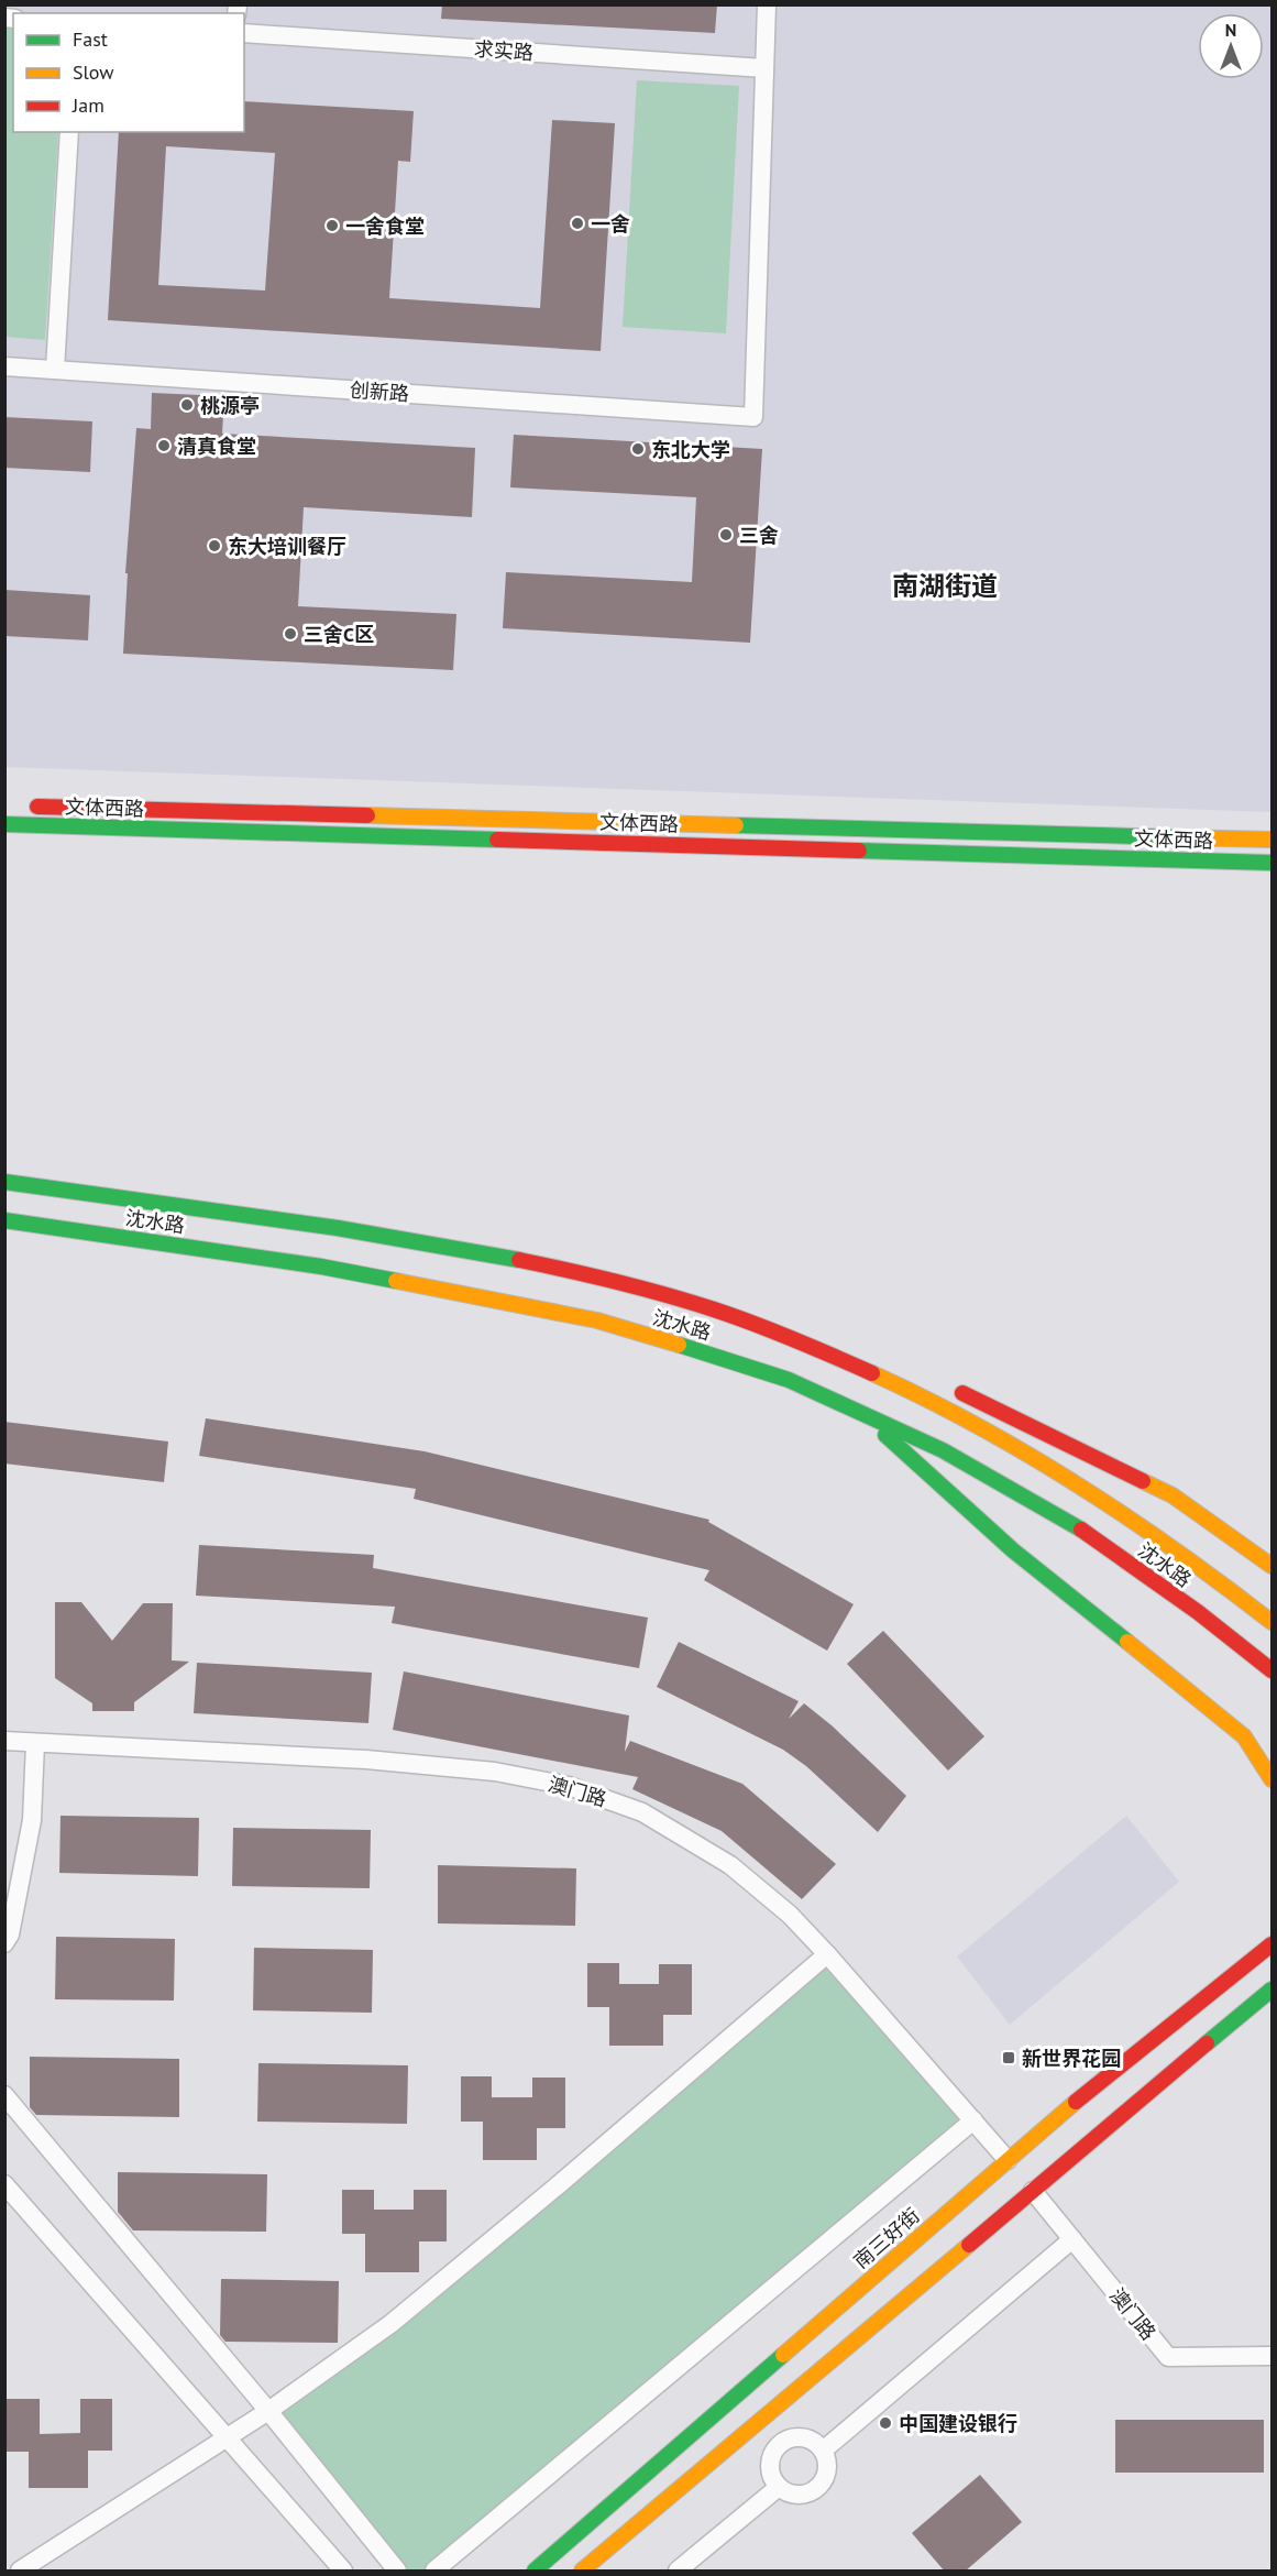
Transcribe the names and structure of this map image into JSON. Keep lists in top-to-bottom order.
{
  "streets": {
    "main road": ["文体西路", "沈水路", "南三好街"],
    "street": ["求实路", "创新路", "澳门路"]
  },
  "crossings": [
    ["求实路", "创新路"],
    ["澳门路", "南三好街"]
  ],
  "districts": ["南湖街道"],
  "places": {
    "other": [
      "一舍",
      "一舍食堂",
      "桃源亭",
      "清真食堂",
      "东北大学",
      "三舍",
      "东大培训餐厅",
      "三舍C区",
      "中国建设银行"
    ],
    "transit": ["新世界花园"]
  },
  "legend": ["Fast", "Slow", "Jam"],
  "north": "top"
}
